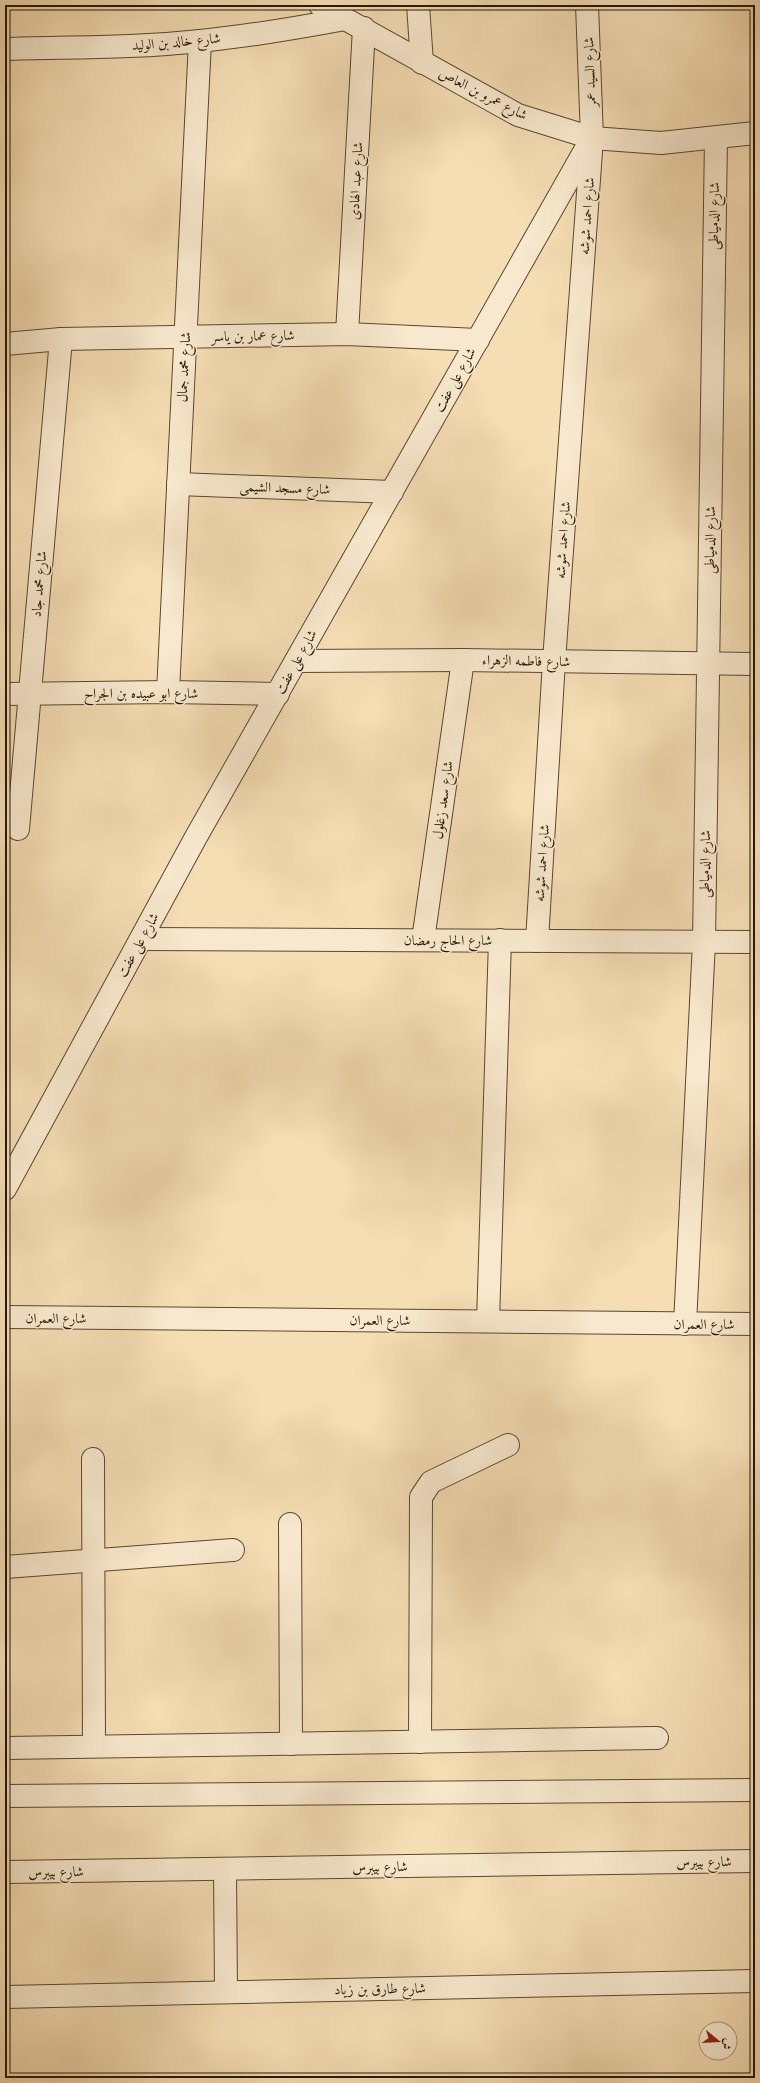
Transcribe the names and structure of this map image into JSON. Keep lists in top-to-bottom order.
{
  "streets": {
    "street": [
      "شارع خالد بن الوليد",
      "شارع السيد عمر",
      "شارع عمرو بن العاص",
      "شارع عبد الهادى",
      "شارع احمد شوشه",
      "شارع الدمياطى",
      "شارع عمار بن ياسر",
      "شارع محمد جمال",
      "شارع على عفت",
      "شارع مسجد الشيمى",
      "شارع محمد جاد",
      "شارع فاطمه الزهراء",
      "شارع ابو عبيده بن الجراح",
      "شارع سعد زغلول",
      "شارع الحاج رمضان",
      "شارع العمران",
      "شارع بيبرس",
      "شارع طارق بن زياد"
    ]
  },
  "crossings": [
    ["شارع خالد بن الوليد", "شارع عمرو بن العاص"],
    ["شارع خالد بن الوليد", "شارع محمد جمال"],
    ["شارع السيد عمر", "شارع عمرو بن العاص"],
    ["شارع السيد عمر", "شارع احمد شوشه"],
    ["شارع السيد عمر", "شارع على عفت"],
    ["شارع عمرو بن العاص", "شارع عبد الهادى"],
    ["شارع عمرو بن العاص", "شارع احمد شوشه"],
    ["شارع عمرو بن العاص", "شارع الدمياطى"],
    ["شارع عمرو بن العاص", "شارع على عفت"],
    ["شارع عبد الهادى", "شارع عمار بن ياسر"],
    ["شارع احمد شوشه", "شارع على عفت"],
    ["شارع احمد شوشه", "شارع فاطمه الزهراء"],
    ["شارع احمد شوشه", "شارع الحاج رمضان"],
    ["شارع الدمياطى", "شارع فاطمه الزهراء"],
    ["شارع الدمياطى", "شارع الحاج رمضان"],
    ["شارع الدمياطى", "شارع العمران"],
    ["شارع عمار بن ياسر", "شارع محمد جمال"],
    ["شارع عمار بن ياسر", "شارع على عفت"],
    ["شارع عمار بن ياسر", "شارع محمد جاد"],
    ["شارع محمد جمال", "شارع مسجد الشيمى"],
    ["شارع محمد جمال", "شارع ابو عبيده بن الجراح"],
    ["شارع على عفت", "شارع مسجد الشيمى"],
    ["شارع على عفت", "شارع فاطمه الزهراء"],
    ["شارع على عفت", "شارع ابو عبيده بن الجراح"],
    ["شارع على عفت", "شارع الحاج رمضان"],
    ["شارع محمد جاد", "شارع ابو عبيده بن الجراح"],
    ["شارع فاطمه الزهراء", "شارع سعد زغلول"],
    ["شارع سعد زغلول", "شارع الحاج رمضان"]
  ],
  "north": "right"
}
